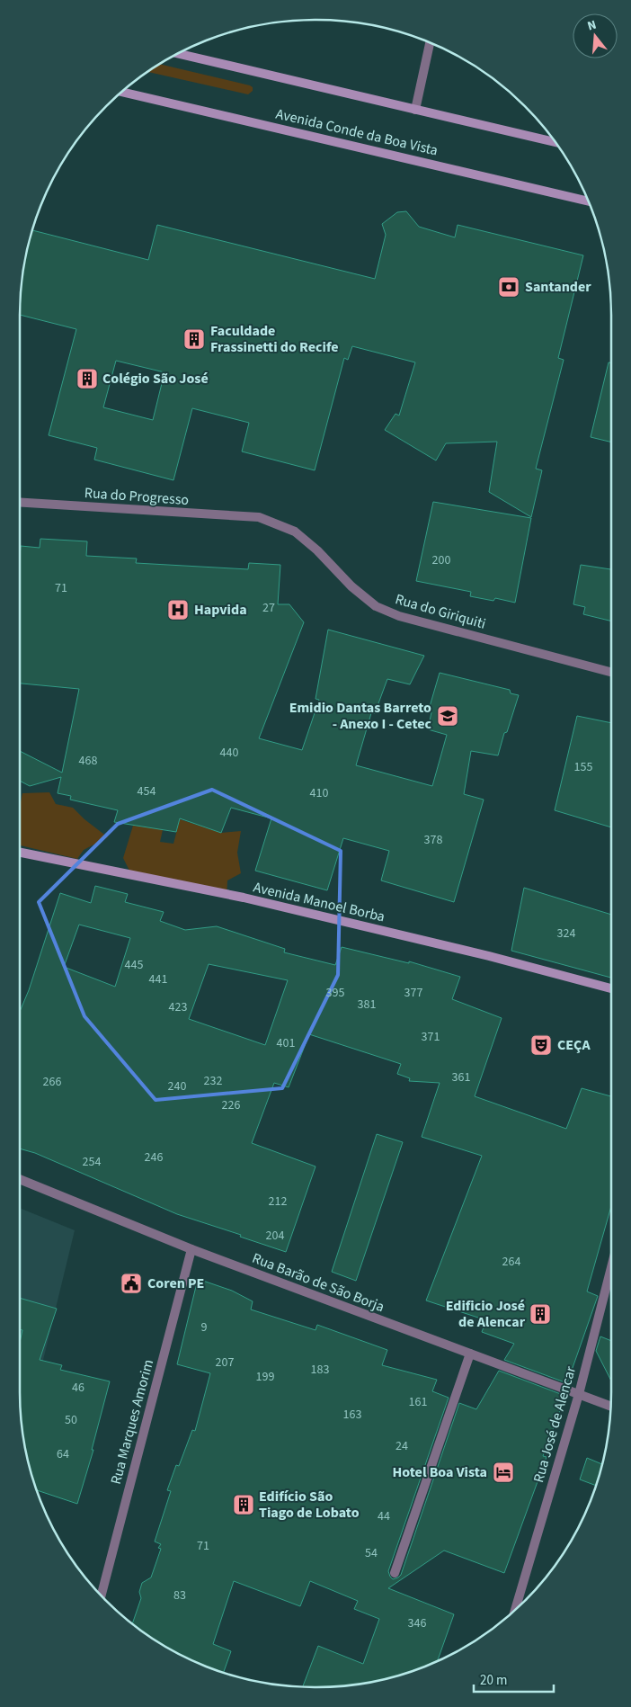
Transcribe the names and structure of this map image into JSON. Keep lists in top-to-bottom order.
{
  "streets": {
    "main road": ["Avenida Conde da Boa Vista", "Avenida Manoel Borba"],
    "street": [
      "Rua do Progresso",
      "Rua do Giriquiti",
      "Rua Barão de São Borja",
      "Rua Marques Amorim",
      "Rua José de Alencar"
    ]
  },
  "crossings": [
    ["Rua do Progresso", "Rua do Giriquiti"],
    ["Rua Barão de São Borja", "Rua Marques Amorim"],
    ["Rua Barão de São Borja", "Rua José de Alencar"]
  ],
  "places": {
    "bank": ["Santander"],
    "building": [
      "Faculdade Frassinetti do Recife",
      "Colégio São José",
      "Edificio José de Alencar",
      "Edifício São Tiago de Lobato"
    ],
    "hospital": ["Hapvida"],
    "school or university": ["Emidio Dantas Barreto - Anexo I - Cetec"],
    "theatre": ["CEÇA"],
    "public building": ["Coren PE"],
    "hotel": ["Hotel Boa Vista"]
  },
  "house_numbers": [
    "200",
    "71",
    "27",
    "440",
    "468",
    "155",
    "454",
    "410",
    "378",
    "324",
    "445",
    "441",
    "395",
    "377",
    "381",
    "423",
    "371",
    "401",
    "361",
    "232",
    "266",
    "240",
    "226",
    "246",
    "254",
    "212",
    "204",
    "264",
    "9",
    "207",
    "183",
    "199",
    "46",
    "161",
    "163",
    "50",
    "24",
    "64",
    "44",
    "71",
    "54",
    "83",
    "346"
  ],
  "scale_bar": "20 m",
  "north": "top"
}
